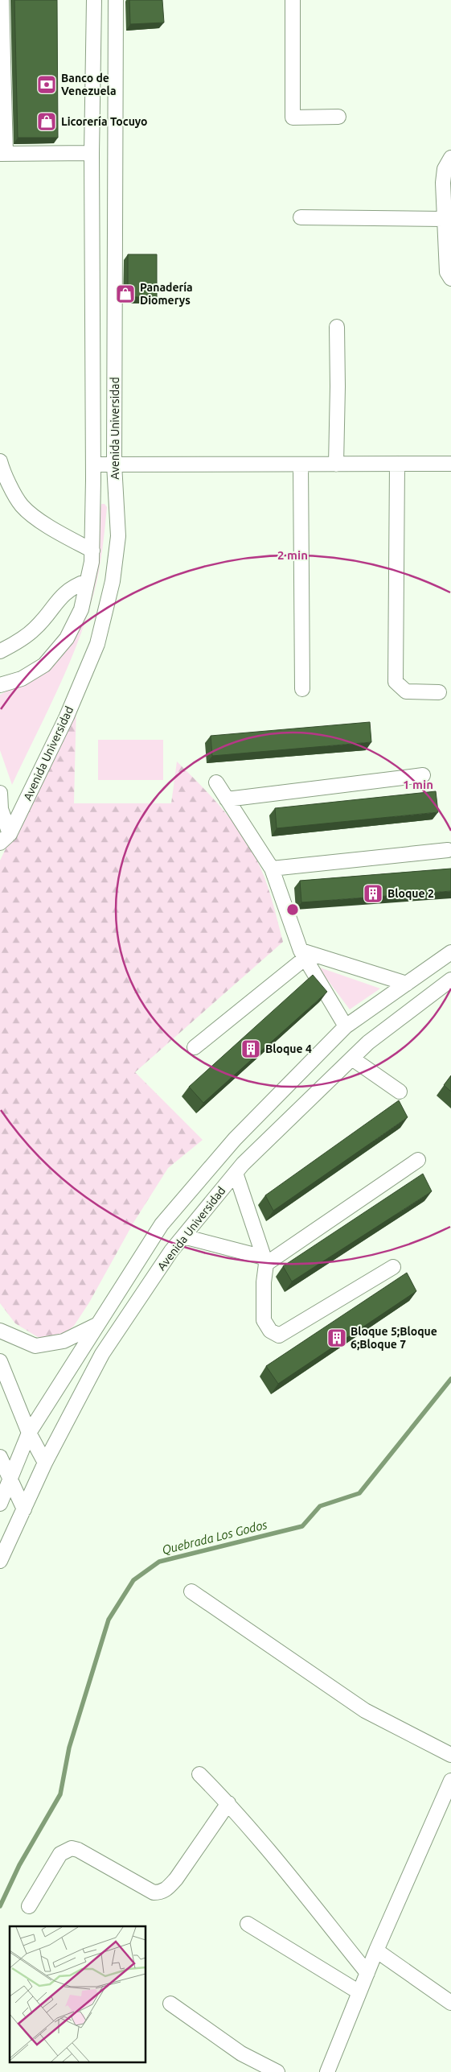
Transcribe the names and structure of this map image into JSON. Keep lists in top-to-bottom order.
{
  "streets": {
    "street": ["Avenida Universidad"]
  },
  "water": ["Quebrada Los Godos"],
  "places": {
    "bank": ["Banco de Venezuela"],
    "shop": ["Licorería Tocuyo", "Panadería Diomerys"],
    "building": ["Bloque 2", "Bloque 4", "Bloque 5;Bloque 6;Bloque 7"]
  },
  "rings": ["2 min", "1 min"]
}
